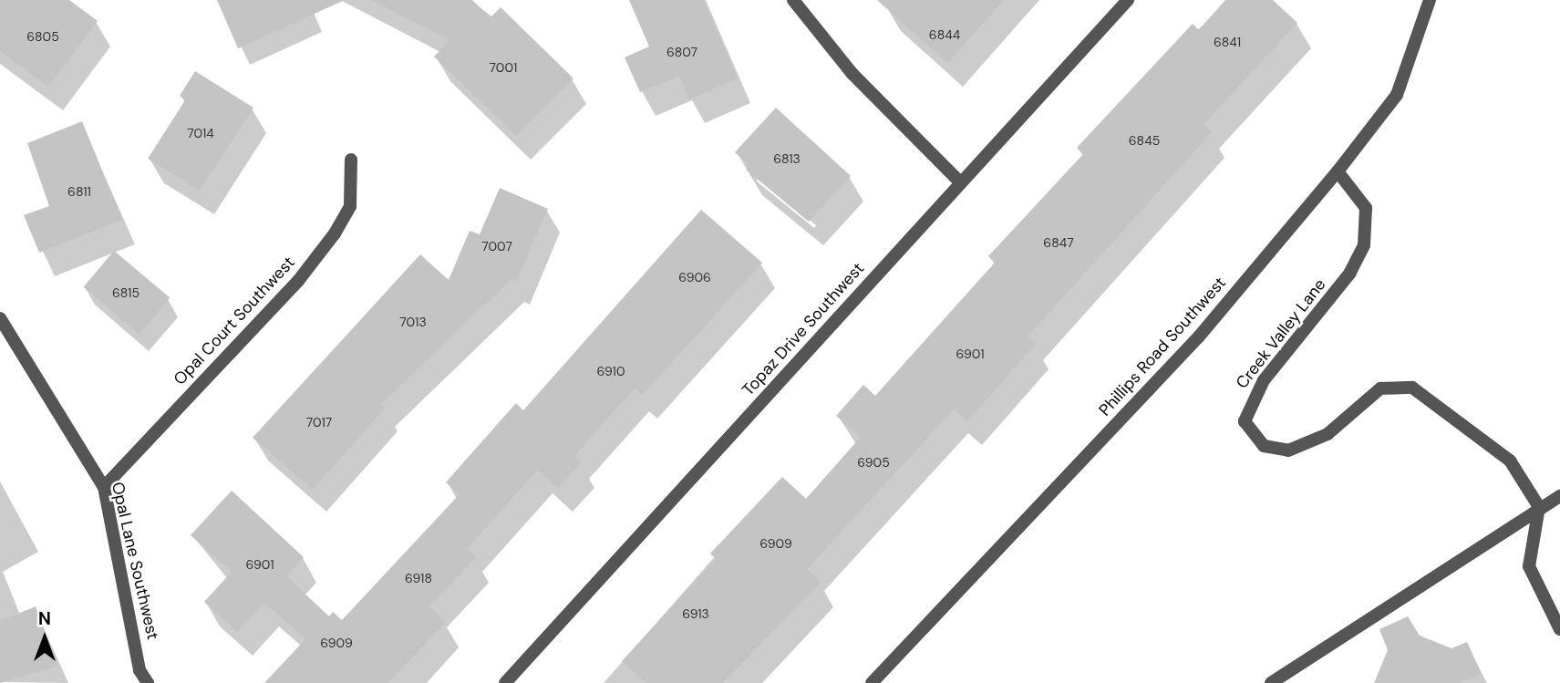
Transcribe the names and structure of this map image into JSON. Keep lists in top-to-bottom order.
{
  "streets": {
    "street": [
      "Opal Court Southwest",
      "Topaz Drive Southwest",
      "Creek Valley Lane",
      "Phillips Road Southwest",
      "Opal Lane Southwest"
    ]
  },
  "crossings": [
    ["Opal Court Southwest", "Opal Lane Southwest"],
    ["Creek Valley Lane", "Phillips Road Southwest"]
  ],
  "house_numbers": [
    "6844",
    "6805",
    "6841",
    "6807",
    "7001",
    "7014",
    "6845",
    "6813",
    "6811",
    "6847",
    "7007",
    "6906",
    "6815",
    "7013",
    "6901",
    "6910",
    "7017",
    "6905",
    "6909",
    "6901",
    "6918",
    "6913",
    "6909"
  ],
  "north": "top"
}
